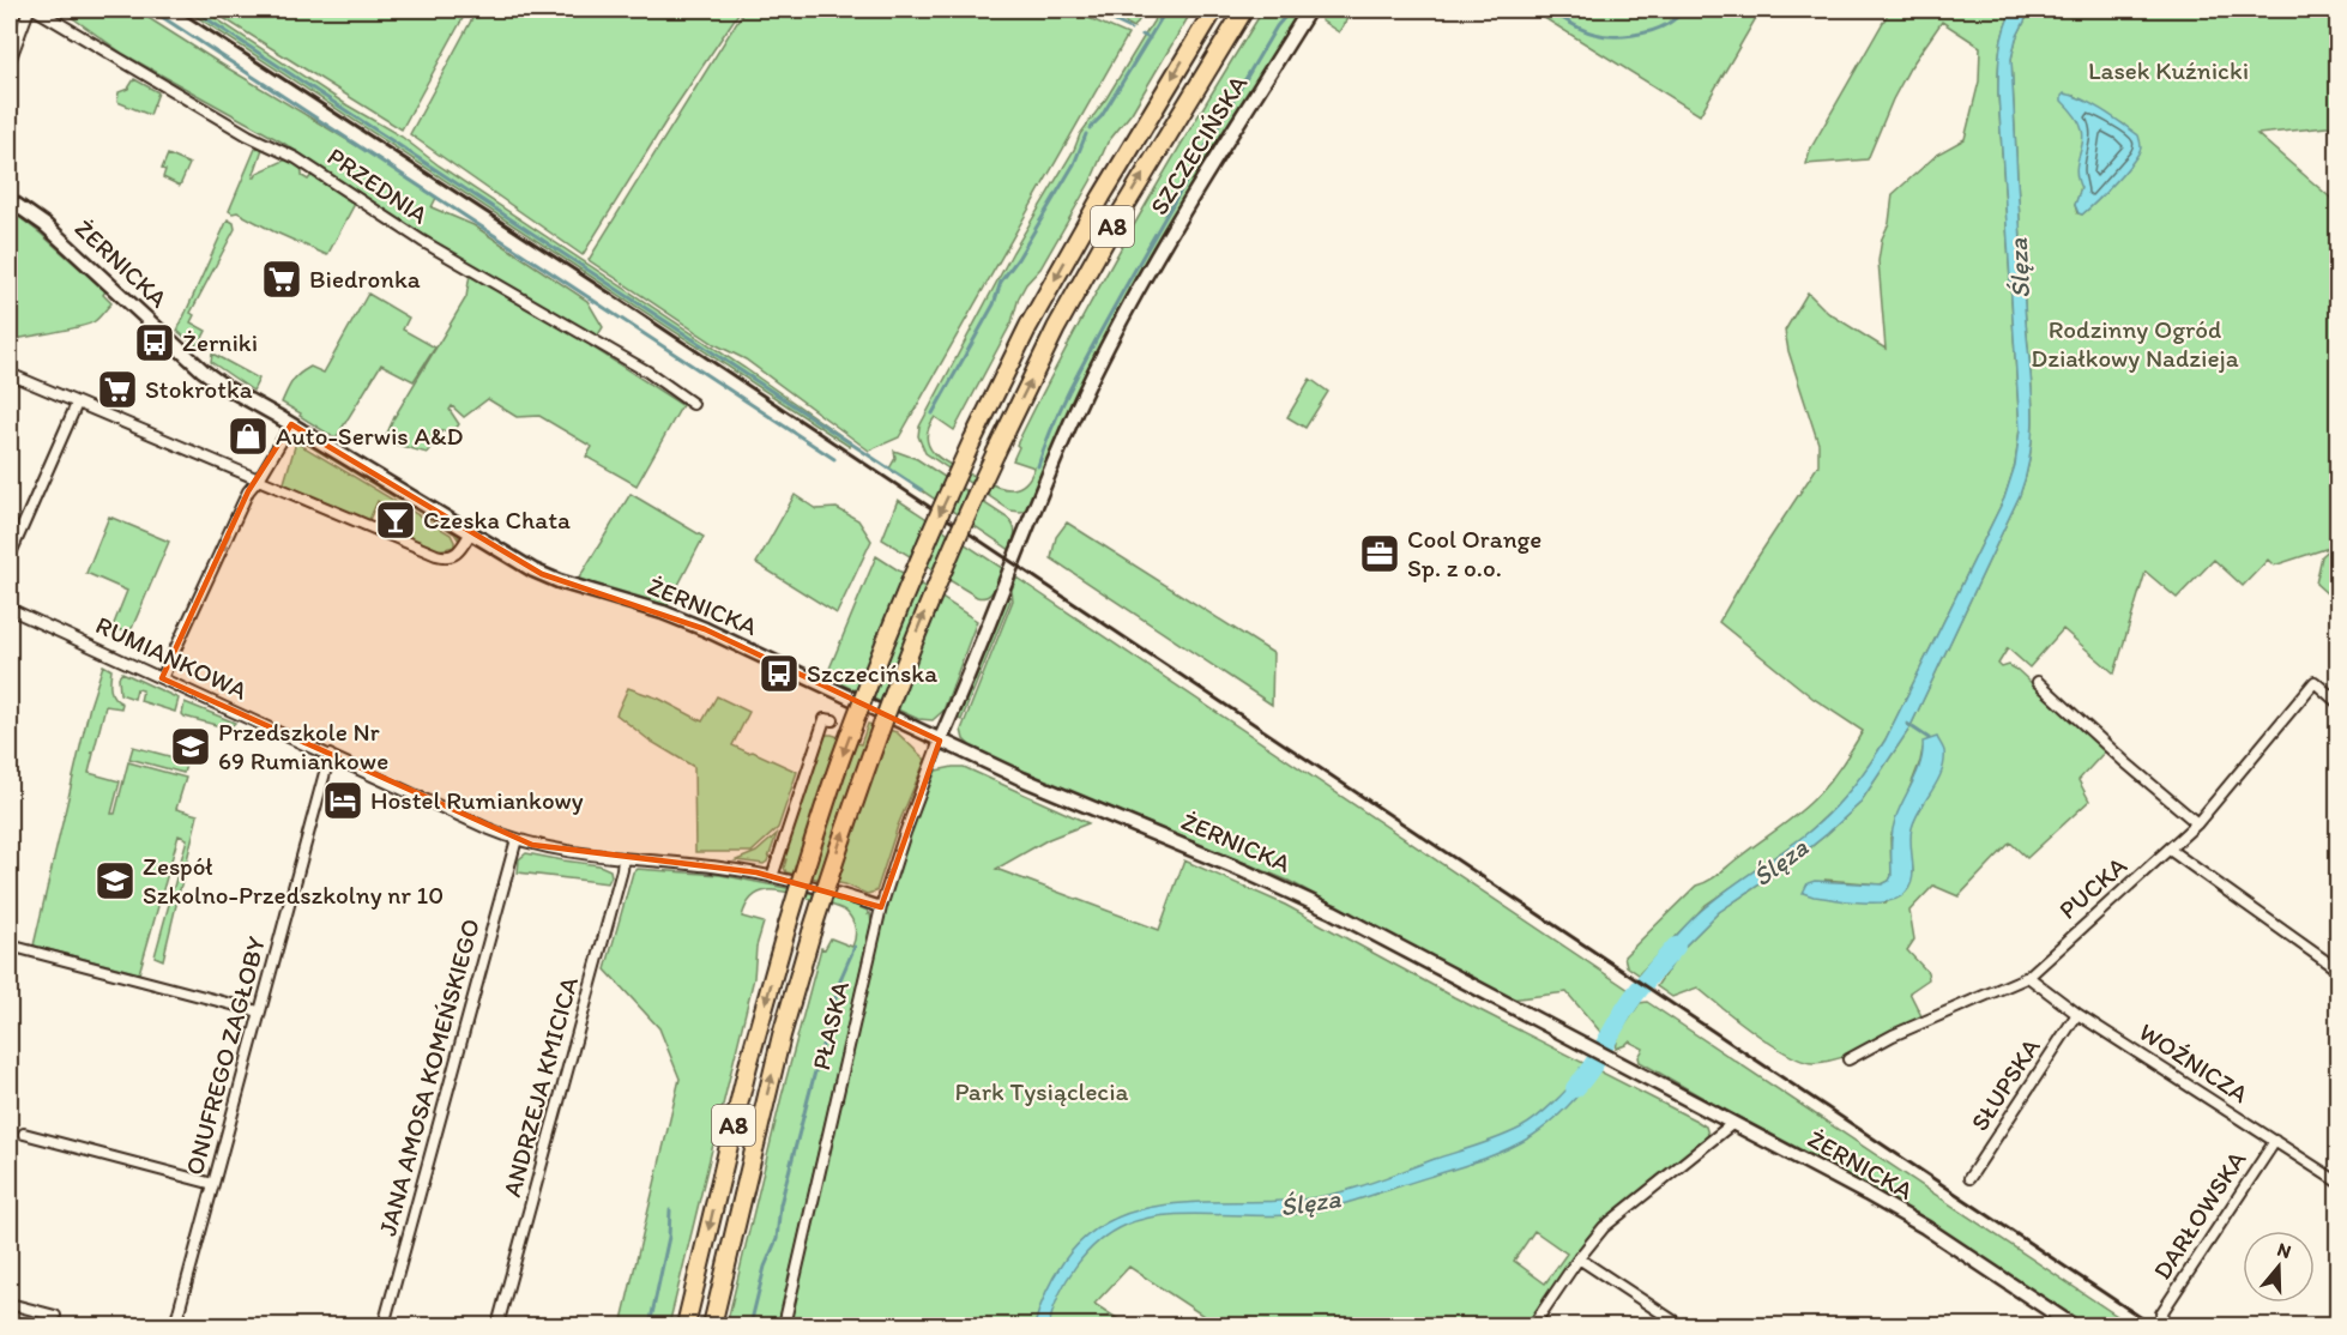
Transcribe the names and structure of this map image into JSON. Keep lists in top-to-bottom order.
{
  "streets": {
    "highway": ["A8"],
    "street": [
      "SZCZECIŃSKA",
      "PRZEDNIA",
      "ŻERNICKA",
      "RUMIANKOWA",
      "PUCKA",
      "PŁASKA",
      "ONUFREGO ZAGŁOBY",
      "WOŹNICZA",
      "JANA AMOSA KOMEŃSKIEGO",
      "SŁUPSKA",
      "ANDRZEJA KMICICA",
      "DARŁOWSKA"
    ]
  },
  "crossings": [
    ["SZCZECIŃSKA", "ŻERNICKA"],
    ["SZCZECIŃSKA", "PŁASKA"],
    ["ŻERNICKA", "PŁASKA"],
    ["RUMIANKOWA", "PŁASKA"],
    ["RUMIANKOWA", "ONUFREGO ZAGŁOBY"],
    ["RUMIANKOWA", "JANA AMOSA KOMEŃSKIEGO"],
    ["RUMIANKOWA", "ANDRZEJA KMICICA"],
    ["PUCKA", "WOŹNICZA"],
    ["WOŹNICZA", "SŁUPSKA"],
    ["WOŹNICZA", "DARŁOWSKA"]
  ],
  "water": ["Ślęza"],
  "parks": ["Lasek Kuźnicki", "Rodzinny Ogród Działkowy Nadzieja", "Park Tysiąclecia"],
  "places": {
    "supermarket": ["Biedronka", "Stokrotka"],
    "bus stop": ["Żerniki", "Szczecińska"],
    "shop": ["Auto-Serwis A&D"],
    "bar": ["Czeska Chata"],
    "office": ["Cool Orange Sp. z o.o."],
    "school or university": ["Przedszkole Nr 69 Rumiankowe", "Zespół Szkolno-Przedszkolny nr 10"],
    "hotel": ["Hostel Rumiankowy"]
  },
  "north": "top"
}
